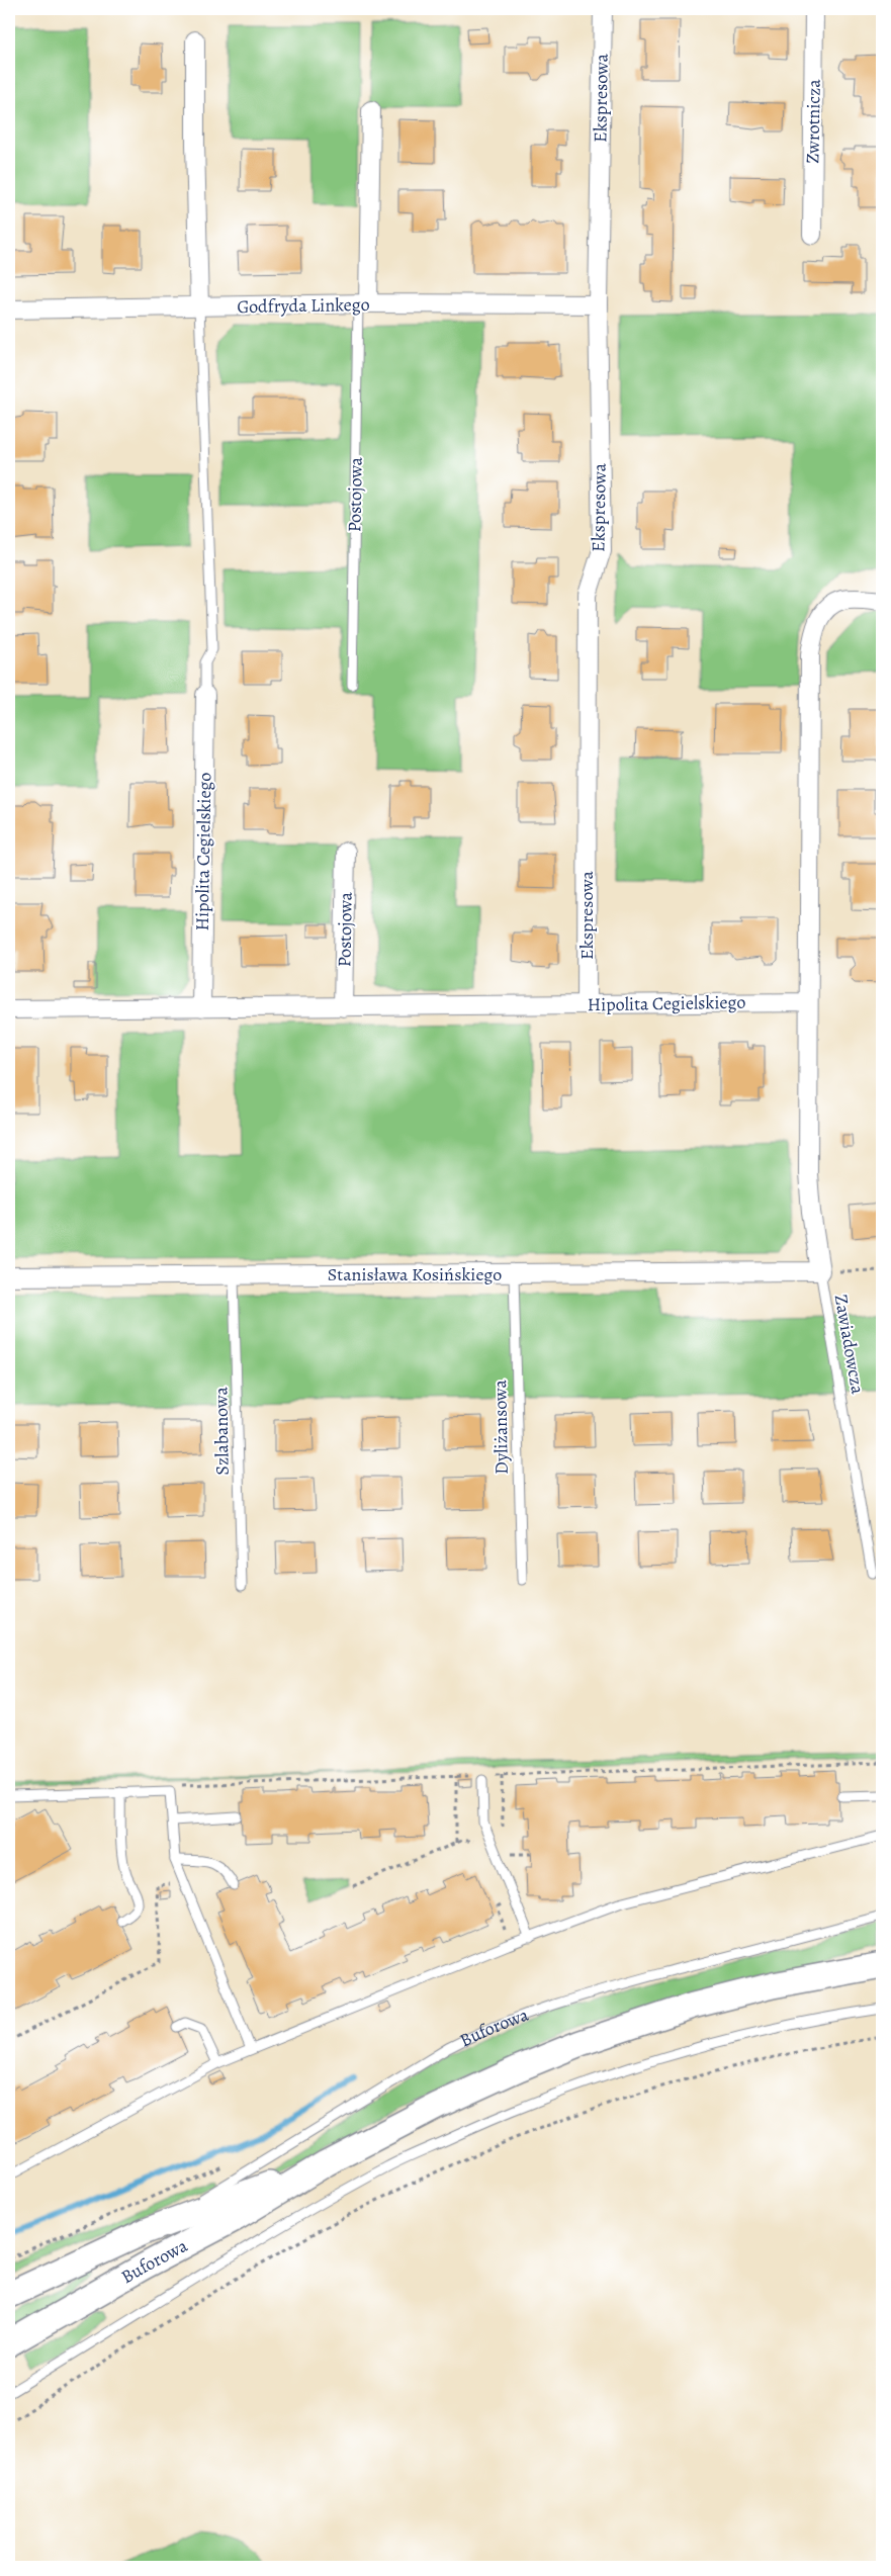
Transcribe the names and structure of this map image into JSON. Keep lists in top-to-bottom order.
{
  "streets": {
    "main road": ["Buforowa"],
    "street": [
      "Ekspresowa",
      "Zwrotnicza",
      "Godfryda Linkego",
      "Postojowa",
      "Hipolita Cegielskiego",
      "Stanisława Kosińskiego"
    ],
    "lane": ["Zawiadowcza", "Dyliżansowa", "Szlabanowa"]
  },
  "crossings": [
    ["Ekspresowa", "Godfryda Linkego"],
    ["Ekspresowa", "Hipolita Cegielskiego"],
    ["Godfryda Linkego", "Postojowa"],
    ["Postojowa", "Hipolita Cegielskiego"],
    ["Stanisława Kosińskiego", "Zawiadowcza"],
    ["Stanisława Kosińskiego", "Dyliżansowa"],
    ["Stanisława Kosińskiego", "Szlabanowa"]
  ]
}
